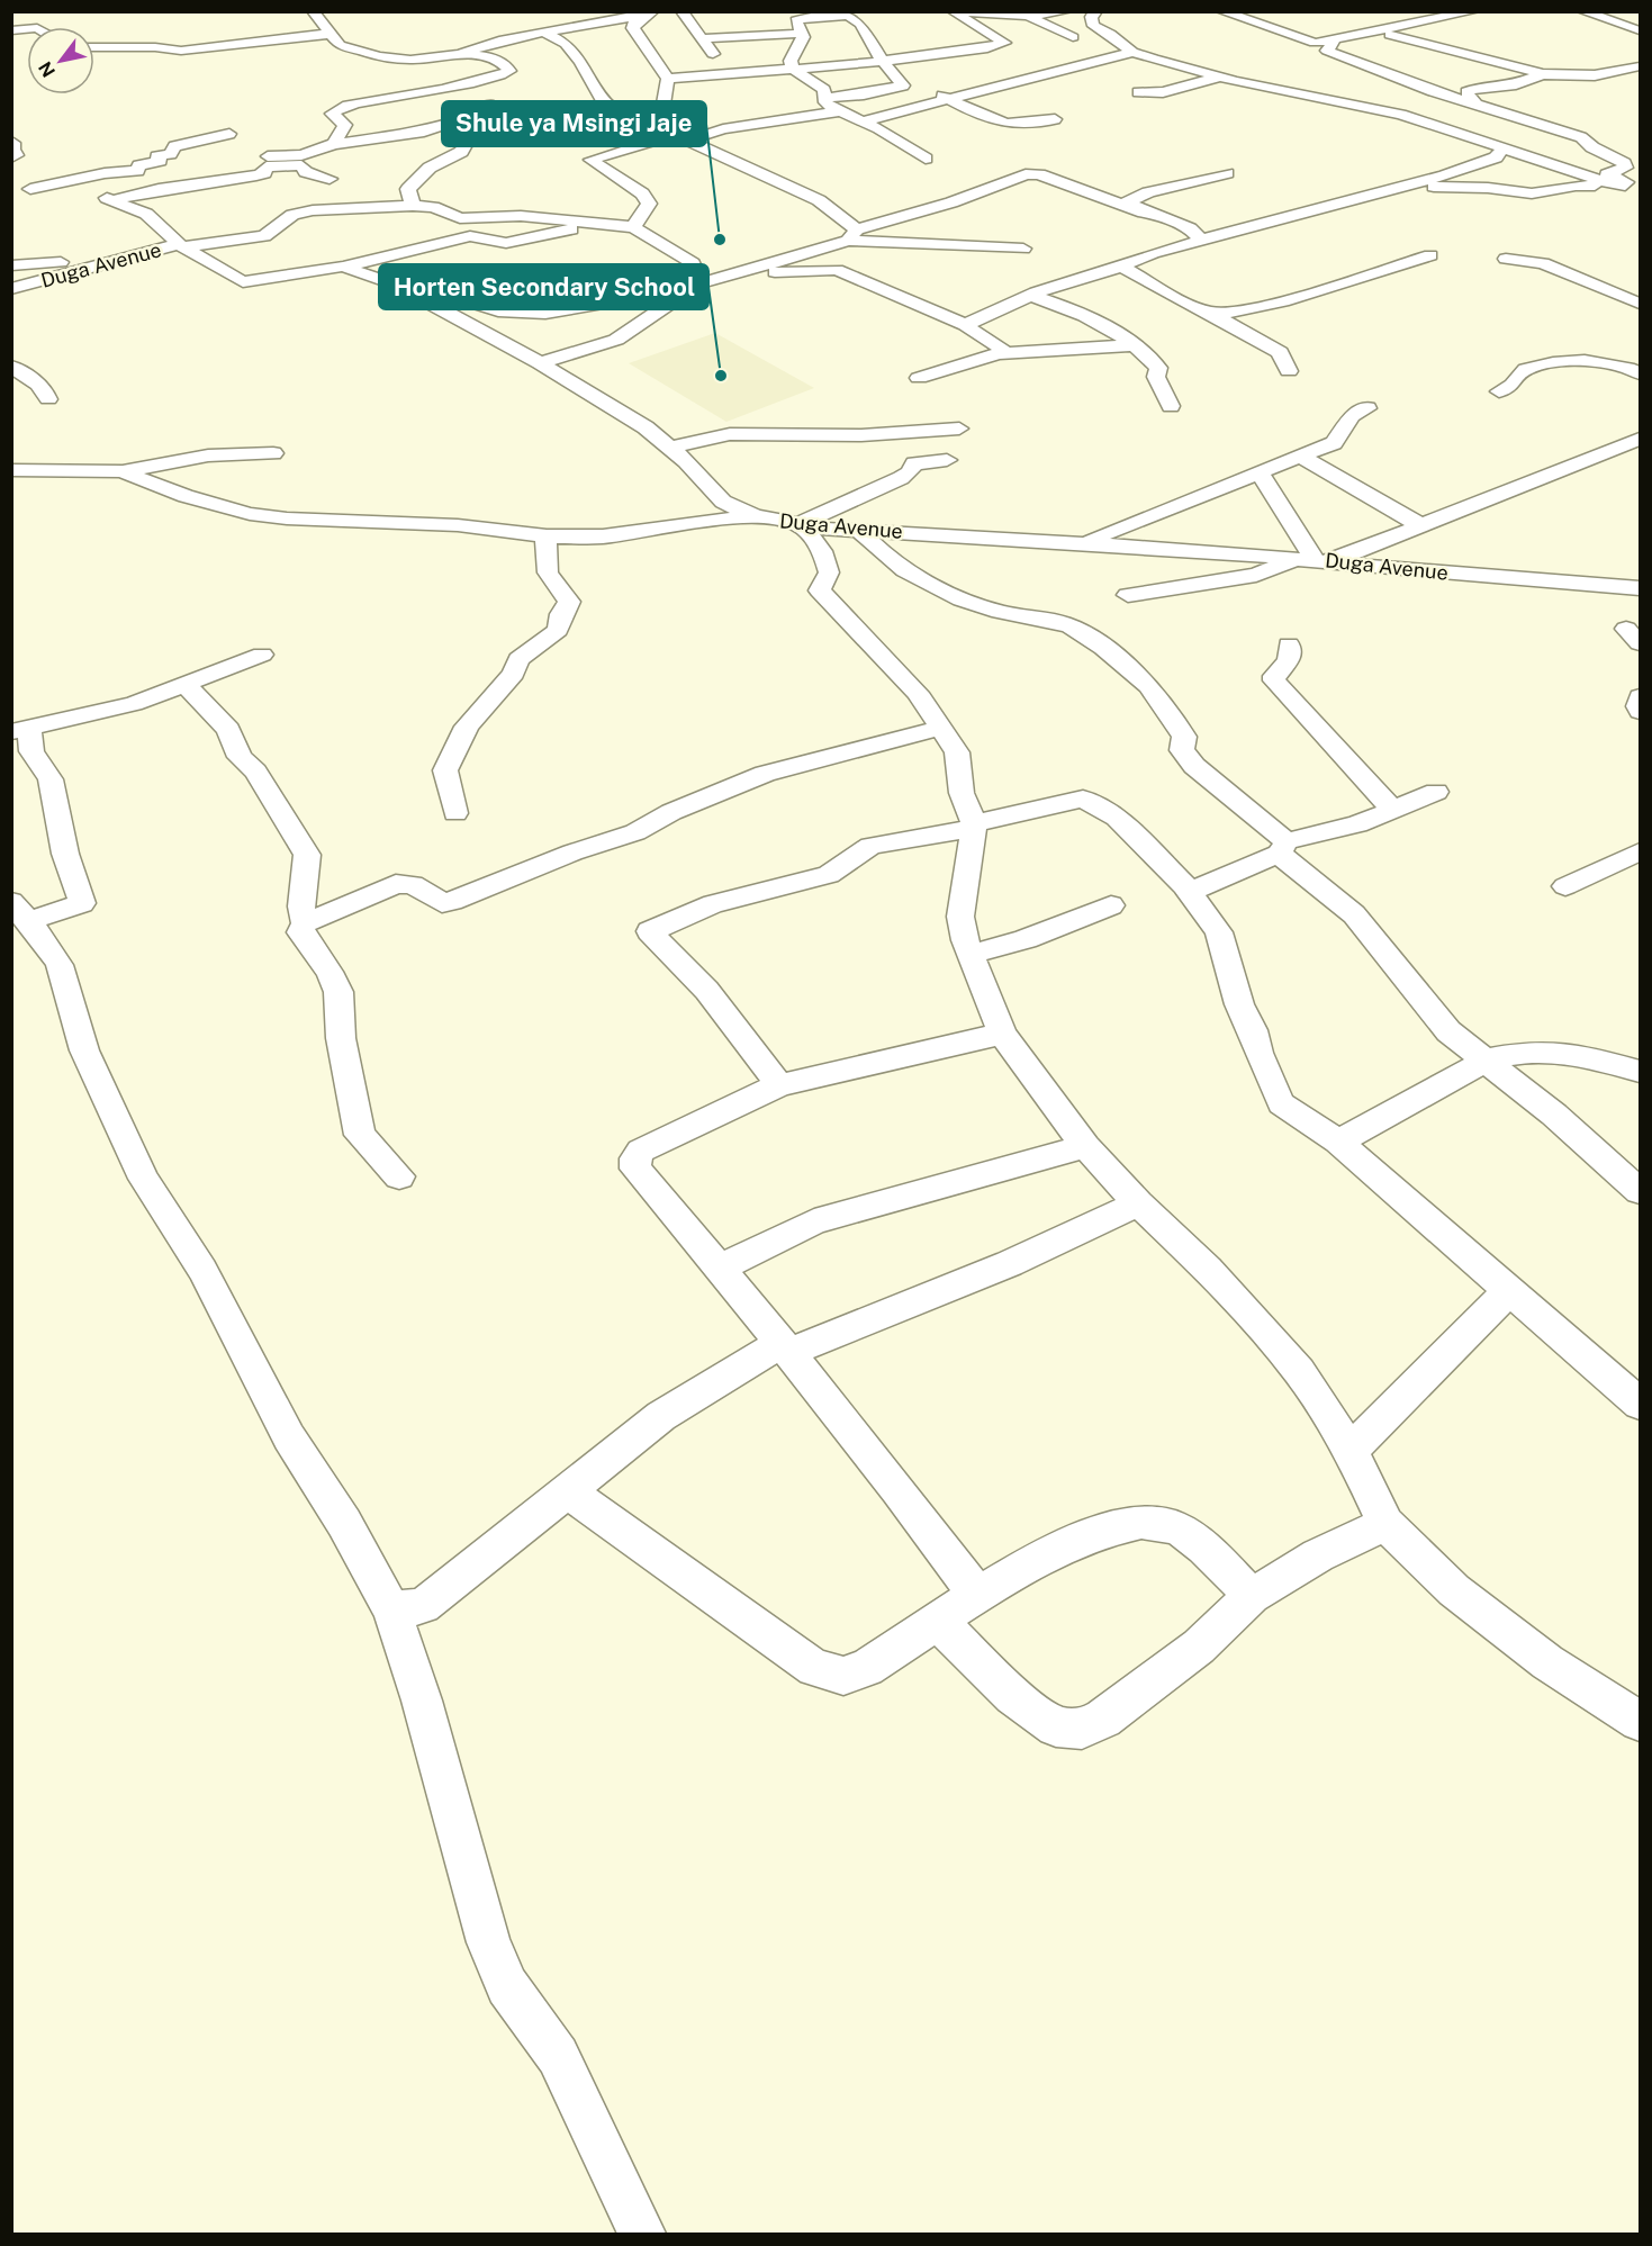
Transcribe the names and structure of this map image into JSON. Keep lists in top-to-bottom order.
{
  "streets": {
    "street": ["Duga Avenue"]
  },
  "places": ["Shule ya Msingi Jaje", "Horten Secondary School"],
  "north": "bottom left"
}
